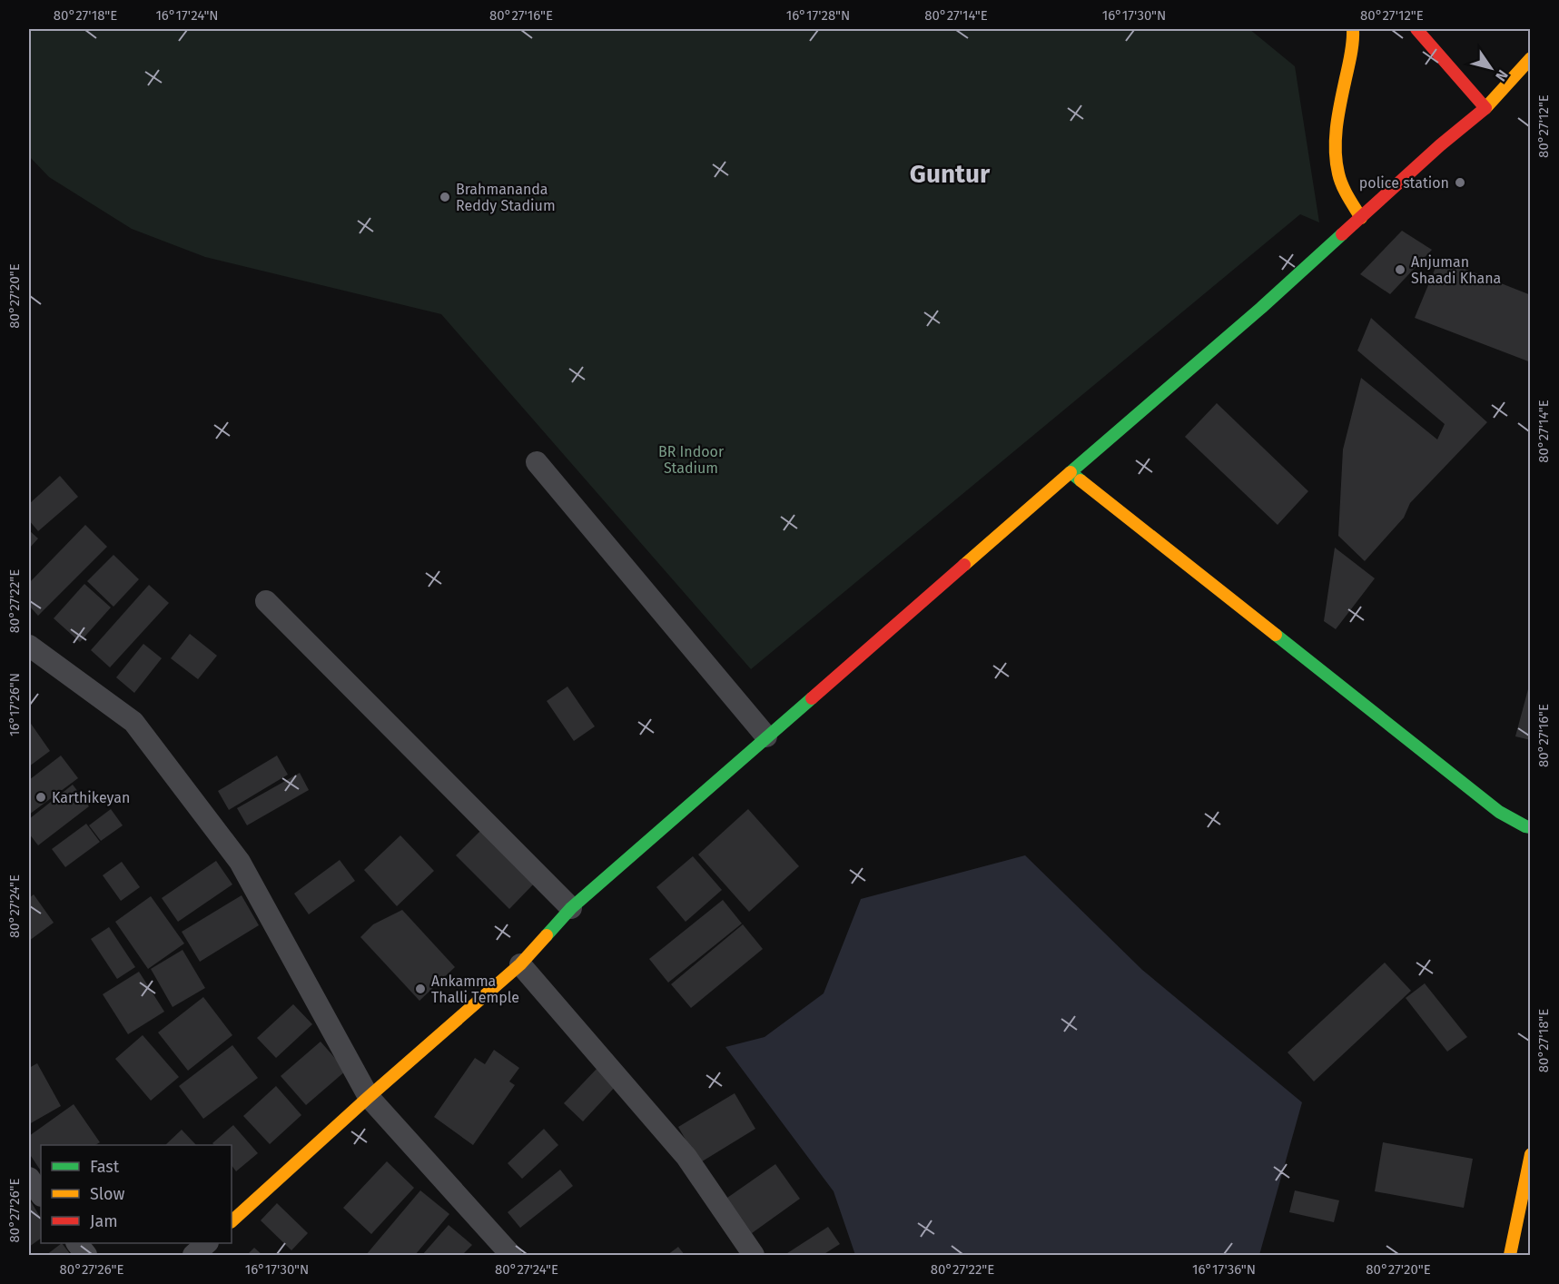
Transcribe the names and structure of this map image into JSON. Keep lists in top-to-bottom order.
{
  "districts": ["Guntur"],
  "parks": ["BR Indoor Stadium"],
  "places": [
    "police station",
    "Brahmananda Reddy Stadium",
    "Anjuman Shaadi Khana",
    "Karthikeyan",
    "Ankamma Thalli Temple"
  ],
  "legend": ["Fast", "Slow", "Jam"],
  "north": "bottom right",
  "coordinates": [
    "80°27'18\"E",
    "16°17'24\"N",
    "80°27'16\"E",
    "16°17'28\"N",
    "80°27'14\"E",
    "16°17'30\"N",
    "80°27'12\"E",
    "80°27'20\"E",
    "80°27'22\"E",
    "16°17'26\"N",
    "80°27'24\"E",
    "80°27'26\"E",
    "16°17'36\"N"
  ]
}
